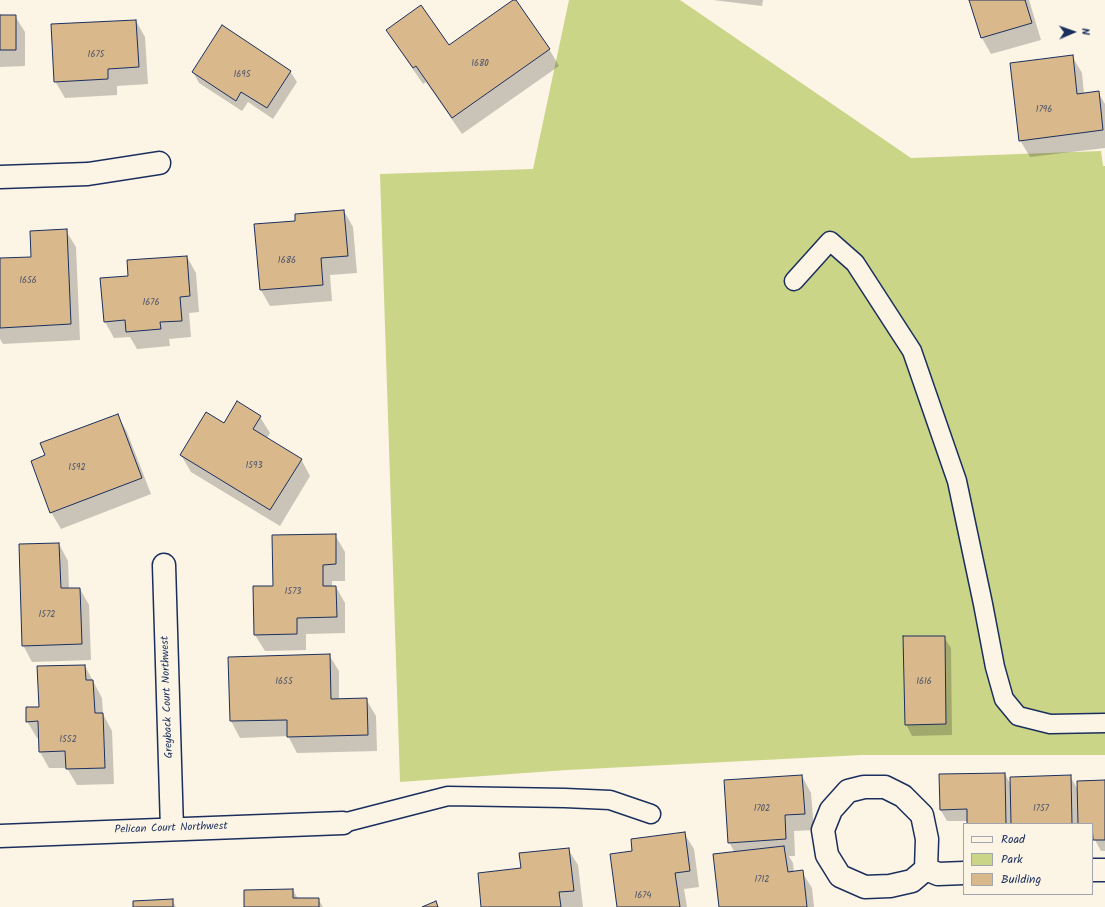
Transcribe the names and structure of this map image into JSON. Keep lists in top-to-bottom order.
{
  "streets": {
    "street": ["Greyback Court Northwest", "Pelican Court Northwest"]
  },
  "crossings": [
    ["Greyback Court Northwest", "Pelican Court Northwest"]
  ],
  "house_numbers": [
    "1675",
    "1680",
    "1695",
    "1796",
    "1686",
    "1656",
    "1676",
    "1593",
    "1592",
    "1573",
    "1572",
    "1655",
    "1616",
    "1552",
    "1702",
    "1757",
    "1712",
    "1674"
  ],
  "legend": ["Road", "Park", "Building"],
  "north": "right"
}
